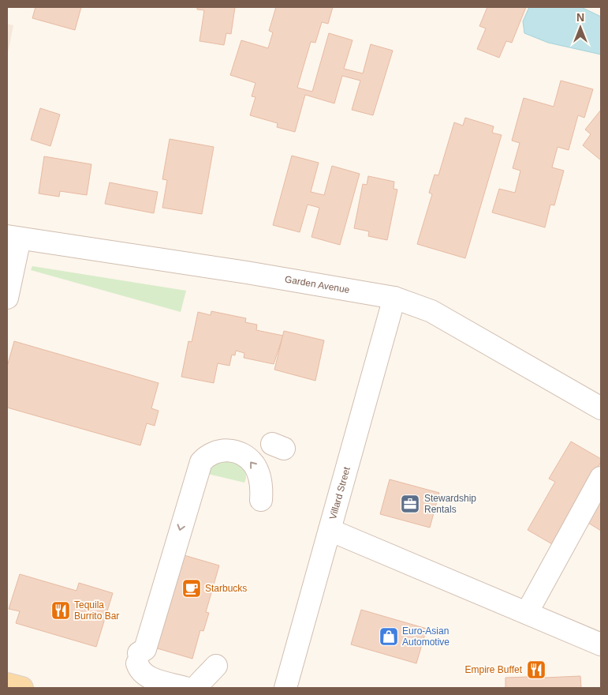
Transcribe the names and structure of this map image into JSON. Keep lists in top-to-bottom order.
{
  "streets": {
    "street": ["Garden Avenue", "Villard Street"]
  },
  "crossings": [
    ["Garden Avenue", "Villard Street"]
  ],
  "places": {
    "office": ["Stewardship Rentals"],
    "cafe": ["Starbucks"],
    "restaurant": ["Tequila Burrito Bar", "Empire Buffet"],
    "shop": ["Euro-Asian Automotive"]
  },
  "north": "top"
}
